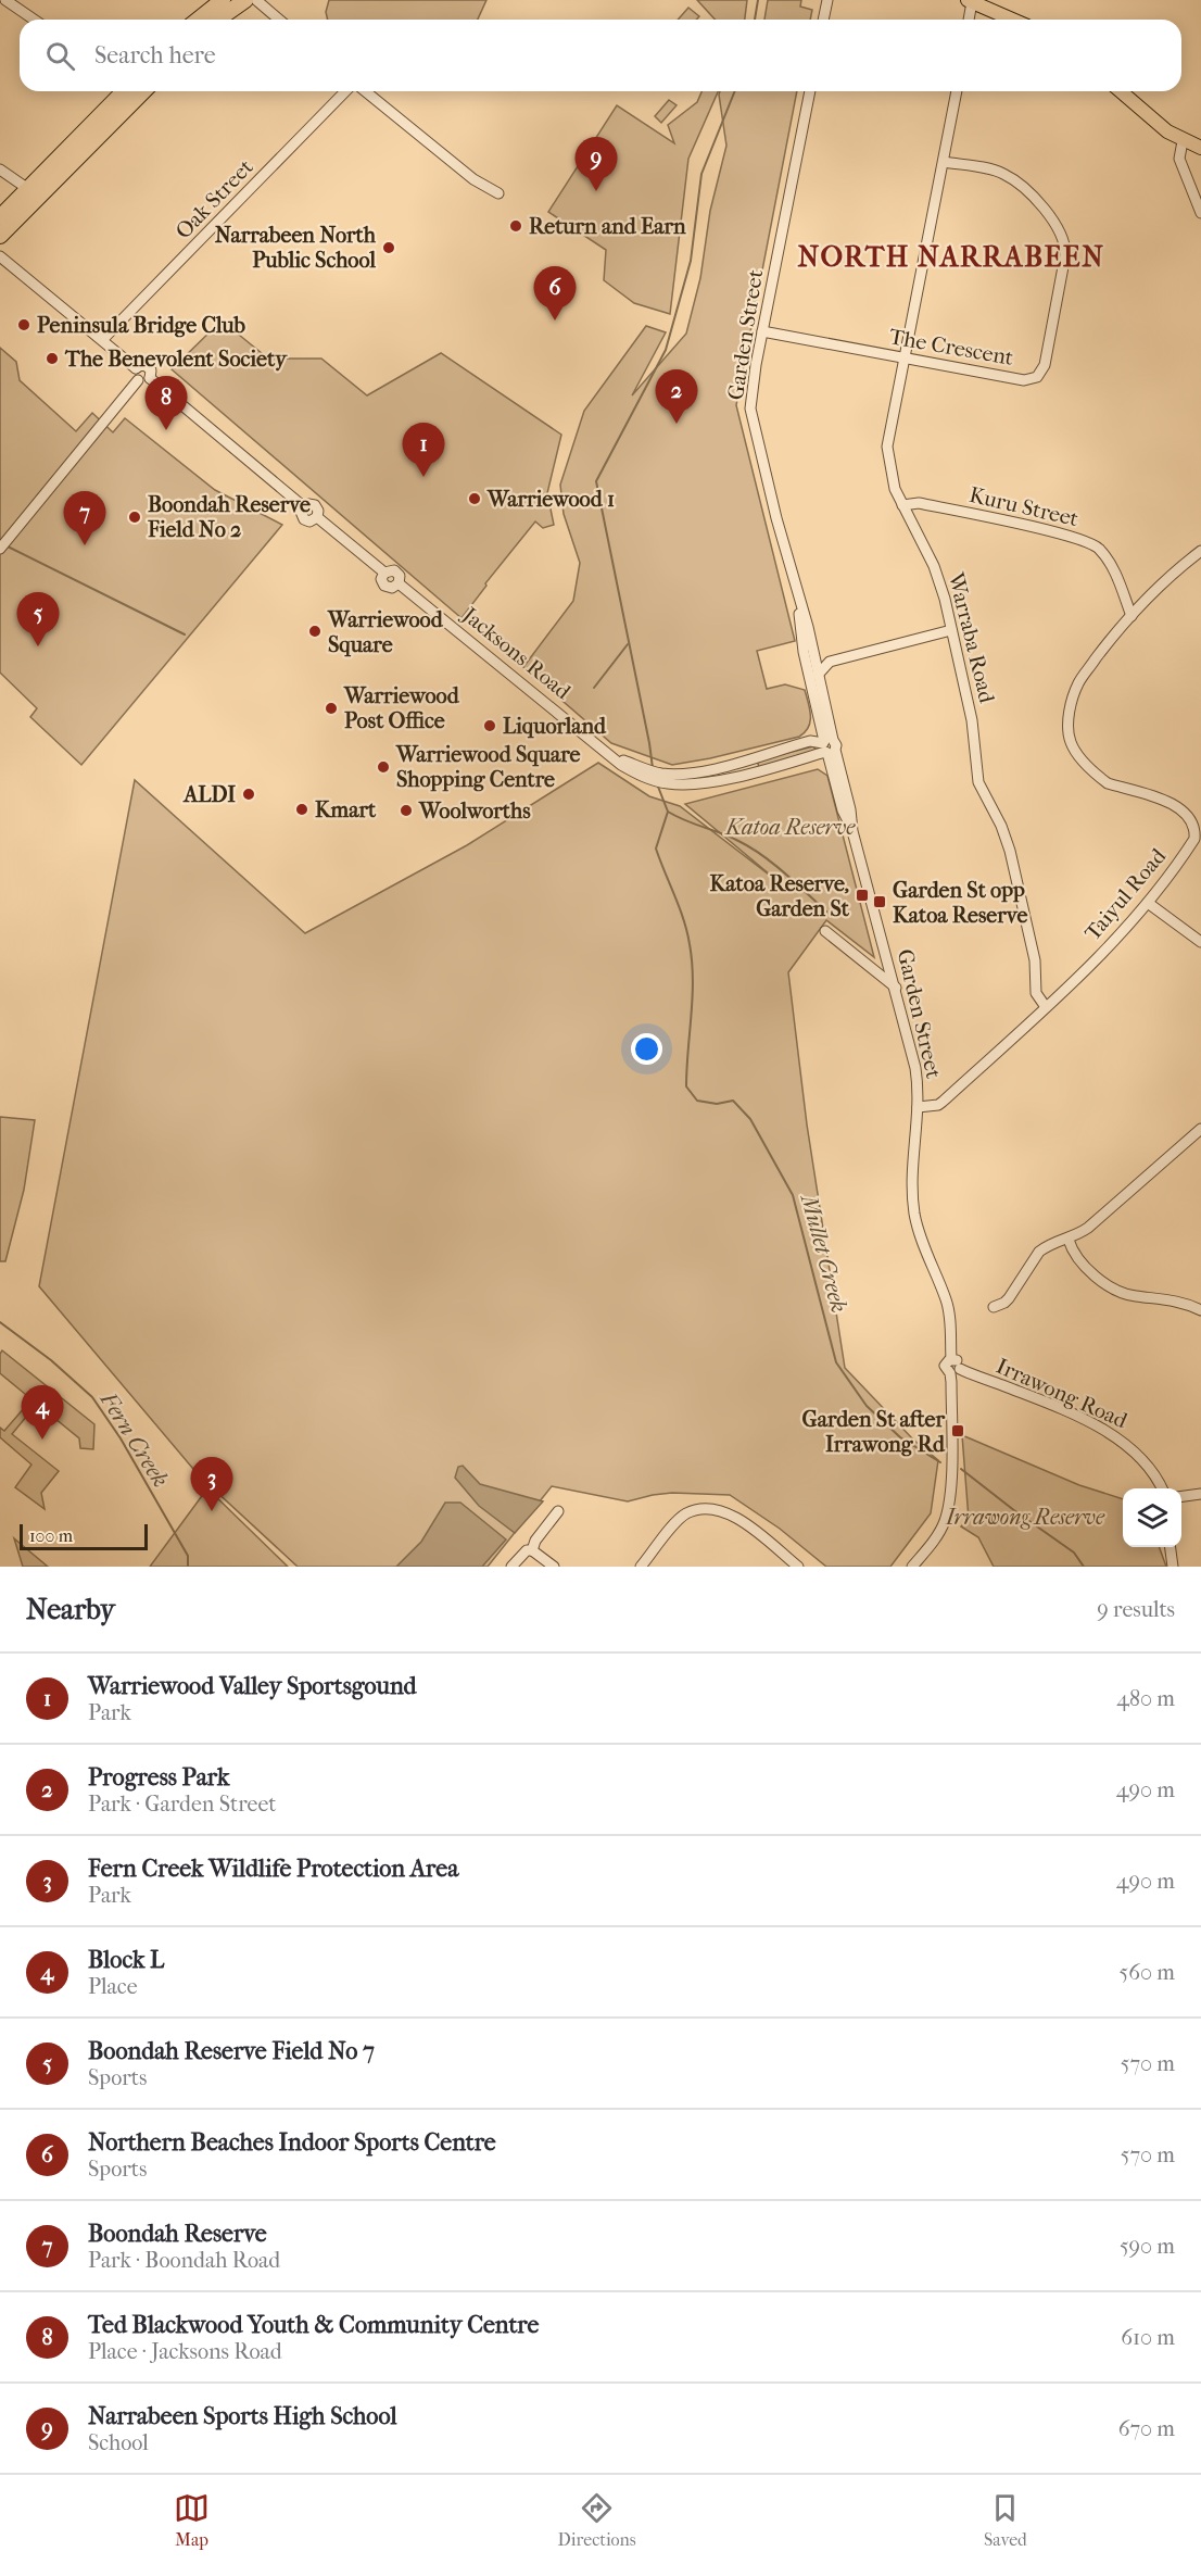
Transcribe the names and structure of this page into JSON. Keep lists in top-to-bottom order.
{
  "streets": {
    "street": [
      "Oak Street",
      "Garden Street",
      "The Crescent",
      "Kuru Street",
      "Warraba Road",
      "Jacksons Road",
      "Taiyul Road",
      "Irrawong Road"
    ]
  },
  "crossings": [
    ["Garden Street", "The Crescent"],
    ["Garden Street", "Jacksons Road"],
    ["Garden Street", "Taiyul Road"],
    ["Garden Street", "Irrawong Road"],
    ["The Crescent", "Warraba Road"],
    ["Kuru Street", "Warraba Road"],
    ["Kuru Street", "Taiyul Road"],
    ["Warraba Road", "Taiyul Road"]
  ],
  "districts": ["NORTH NARRABEEN"],
  "water": ["Mullet Creek", "Fern Creek"],
  "parks": ["Katoa Reserve", "Irrawong Reserve"],
  "places": {
    "other": [
      "Return and Earn",
      "Narrabeen North Public School",
      "Peninsula Bridge Club",
      "The Benevolent Society",
      "Warriewood 1",
      "Boondah Reserve Field No 2",
      "Warriewood Square",
      "Warriewood Post Office",
      "Liquorland",
      "Warriewood Square Shopping Centre",
      "ALDI",
      "Kmart",
      "Woolworths"
    ],
    "transit": ["Katoa Reserve, Garden St", "Garden St opp Katoa Reserve", "Garden St after Irrawong Rd"]
  },
  "scale_bar": "100 m",
  "page": {
    "search": "Search here",
    "pins": [
      "9",
      "6",
      "2",
      "8",
      "1",
      "7",
      "5",
      "4",
      "3"
    ],
    "scale": "100 m",
    "heading": ["Nearby", "9 results"],
    "list": [
      {
        "mark": "1",
        "name": "Warriewood Valley Sportsgound",
        "note": "Park",
        "value": "480 m"
      },
      {
        "mark": "2",
        "name": "Progress Park",
        "note": "Park · Garden Street",
        "value": "490 m"
      },
      {
        "mark": "3",
        "name": "Fern Creek Wildlife Protection Area",
        "note": "Park",
        "value": "490 m"
      },
      {
        "mark": "4",
        "name": "Block L",
        "note": "Place",
        "value": "560 m"
      },
      {
        "mark": "5",
        "name": "Boondah Reserve Field No 7",
        "note": "Sports",
        "value": "570 m"
      },
      {
        "mark": "6",
        "name": "Northern Beaches Indoor Sports Centre",
        "note": "Sports",
        "value": "570 m"
      },
      {
        "mark": "7",
        "name": "Boondah Reserve",
        "note": "Park · Boondah Road",
        "value": "590 m"
      },
      {
        "mark": "8",
        "name": "Ted Blackwood Youth & Community Centre",
        "note": "Place · Jacksons Road",
        "value": "610 m"
      },
      {
        "mark": "9",
        "name": "Narrabeen Sports High School",
        "note": "School",
        "value": "670 m"
      }
    ],
    "nav": ["Map", "Directions", "Saved"]
  }
}
